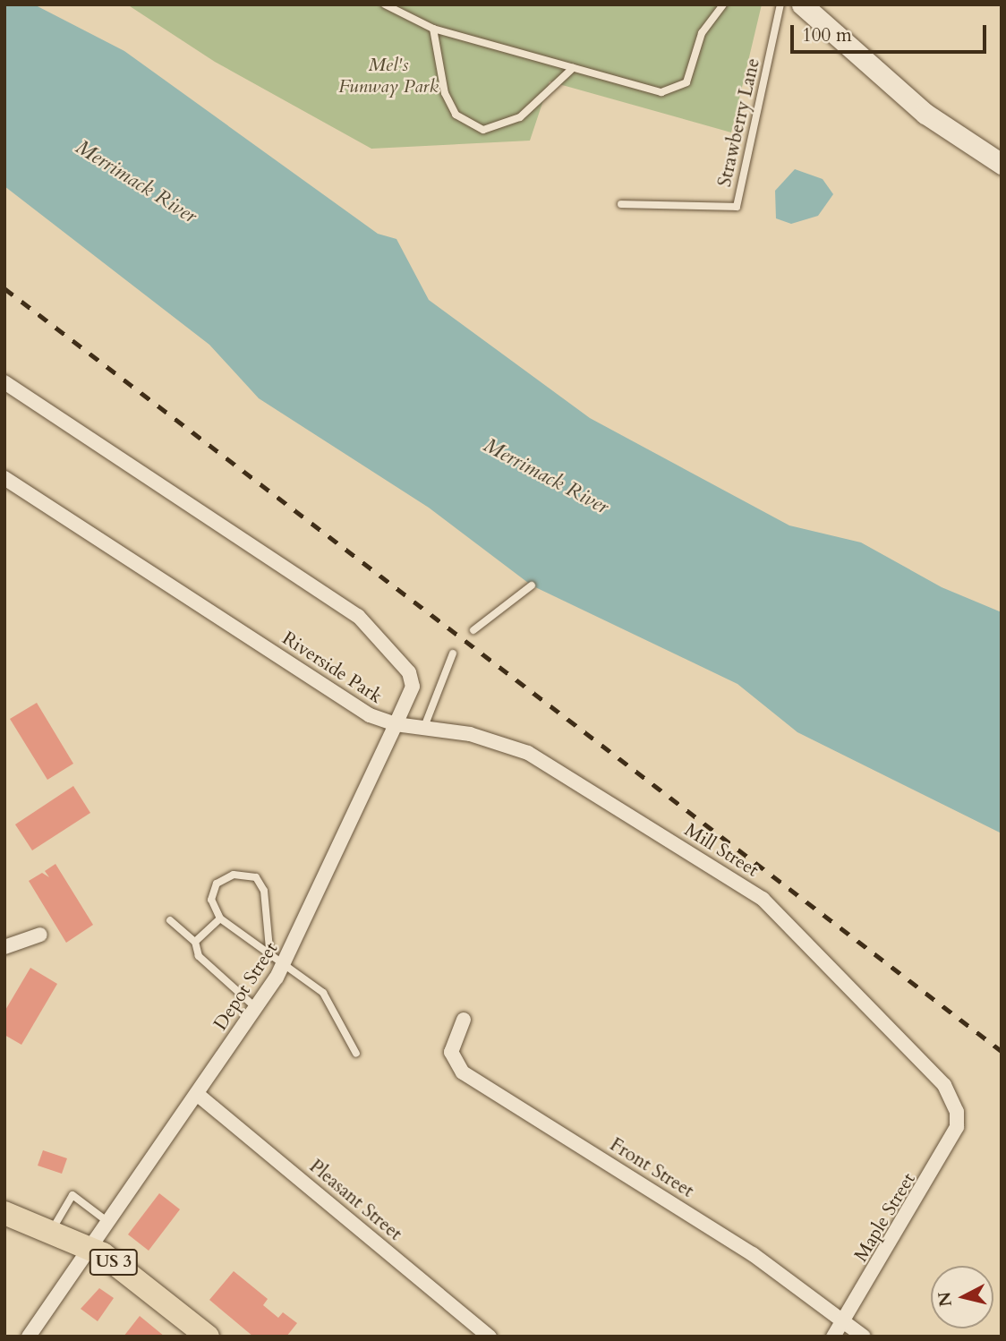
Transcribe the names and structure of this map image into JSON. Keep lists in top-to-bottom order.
{
  "streets": {
    "main road": ["US 3"],
    "street": [
      "Riverside Park",
      "Mill Street",
      "Depot Street",
      "Front Street",
      "Pleasant Street",
      "Maple Street"
    ],
    "lane": ["Strawberry Lane"]
  },
  "crossings": [
    ["Riverside Park", "Mill Street"],
    ["Riverside Park", "Depot Street"],
    ["Mill Street", "Depot Street"],
    ["Mill Street", "Maple Street"],
    ["Depot Street", "Pleasant Street"],
    ["Depot Street", "US 3"],
    ["Front Street", "Maple Street"]
  ],
  "water": ["Merrimack River"],
  "parks": ["Mel's Funway Park"],
  "scale_bar": "100 m",
  "north": "left"
}
